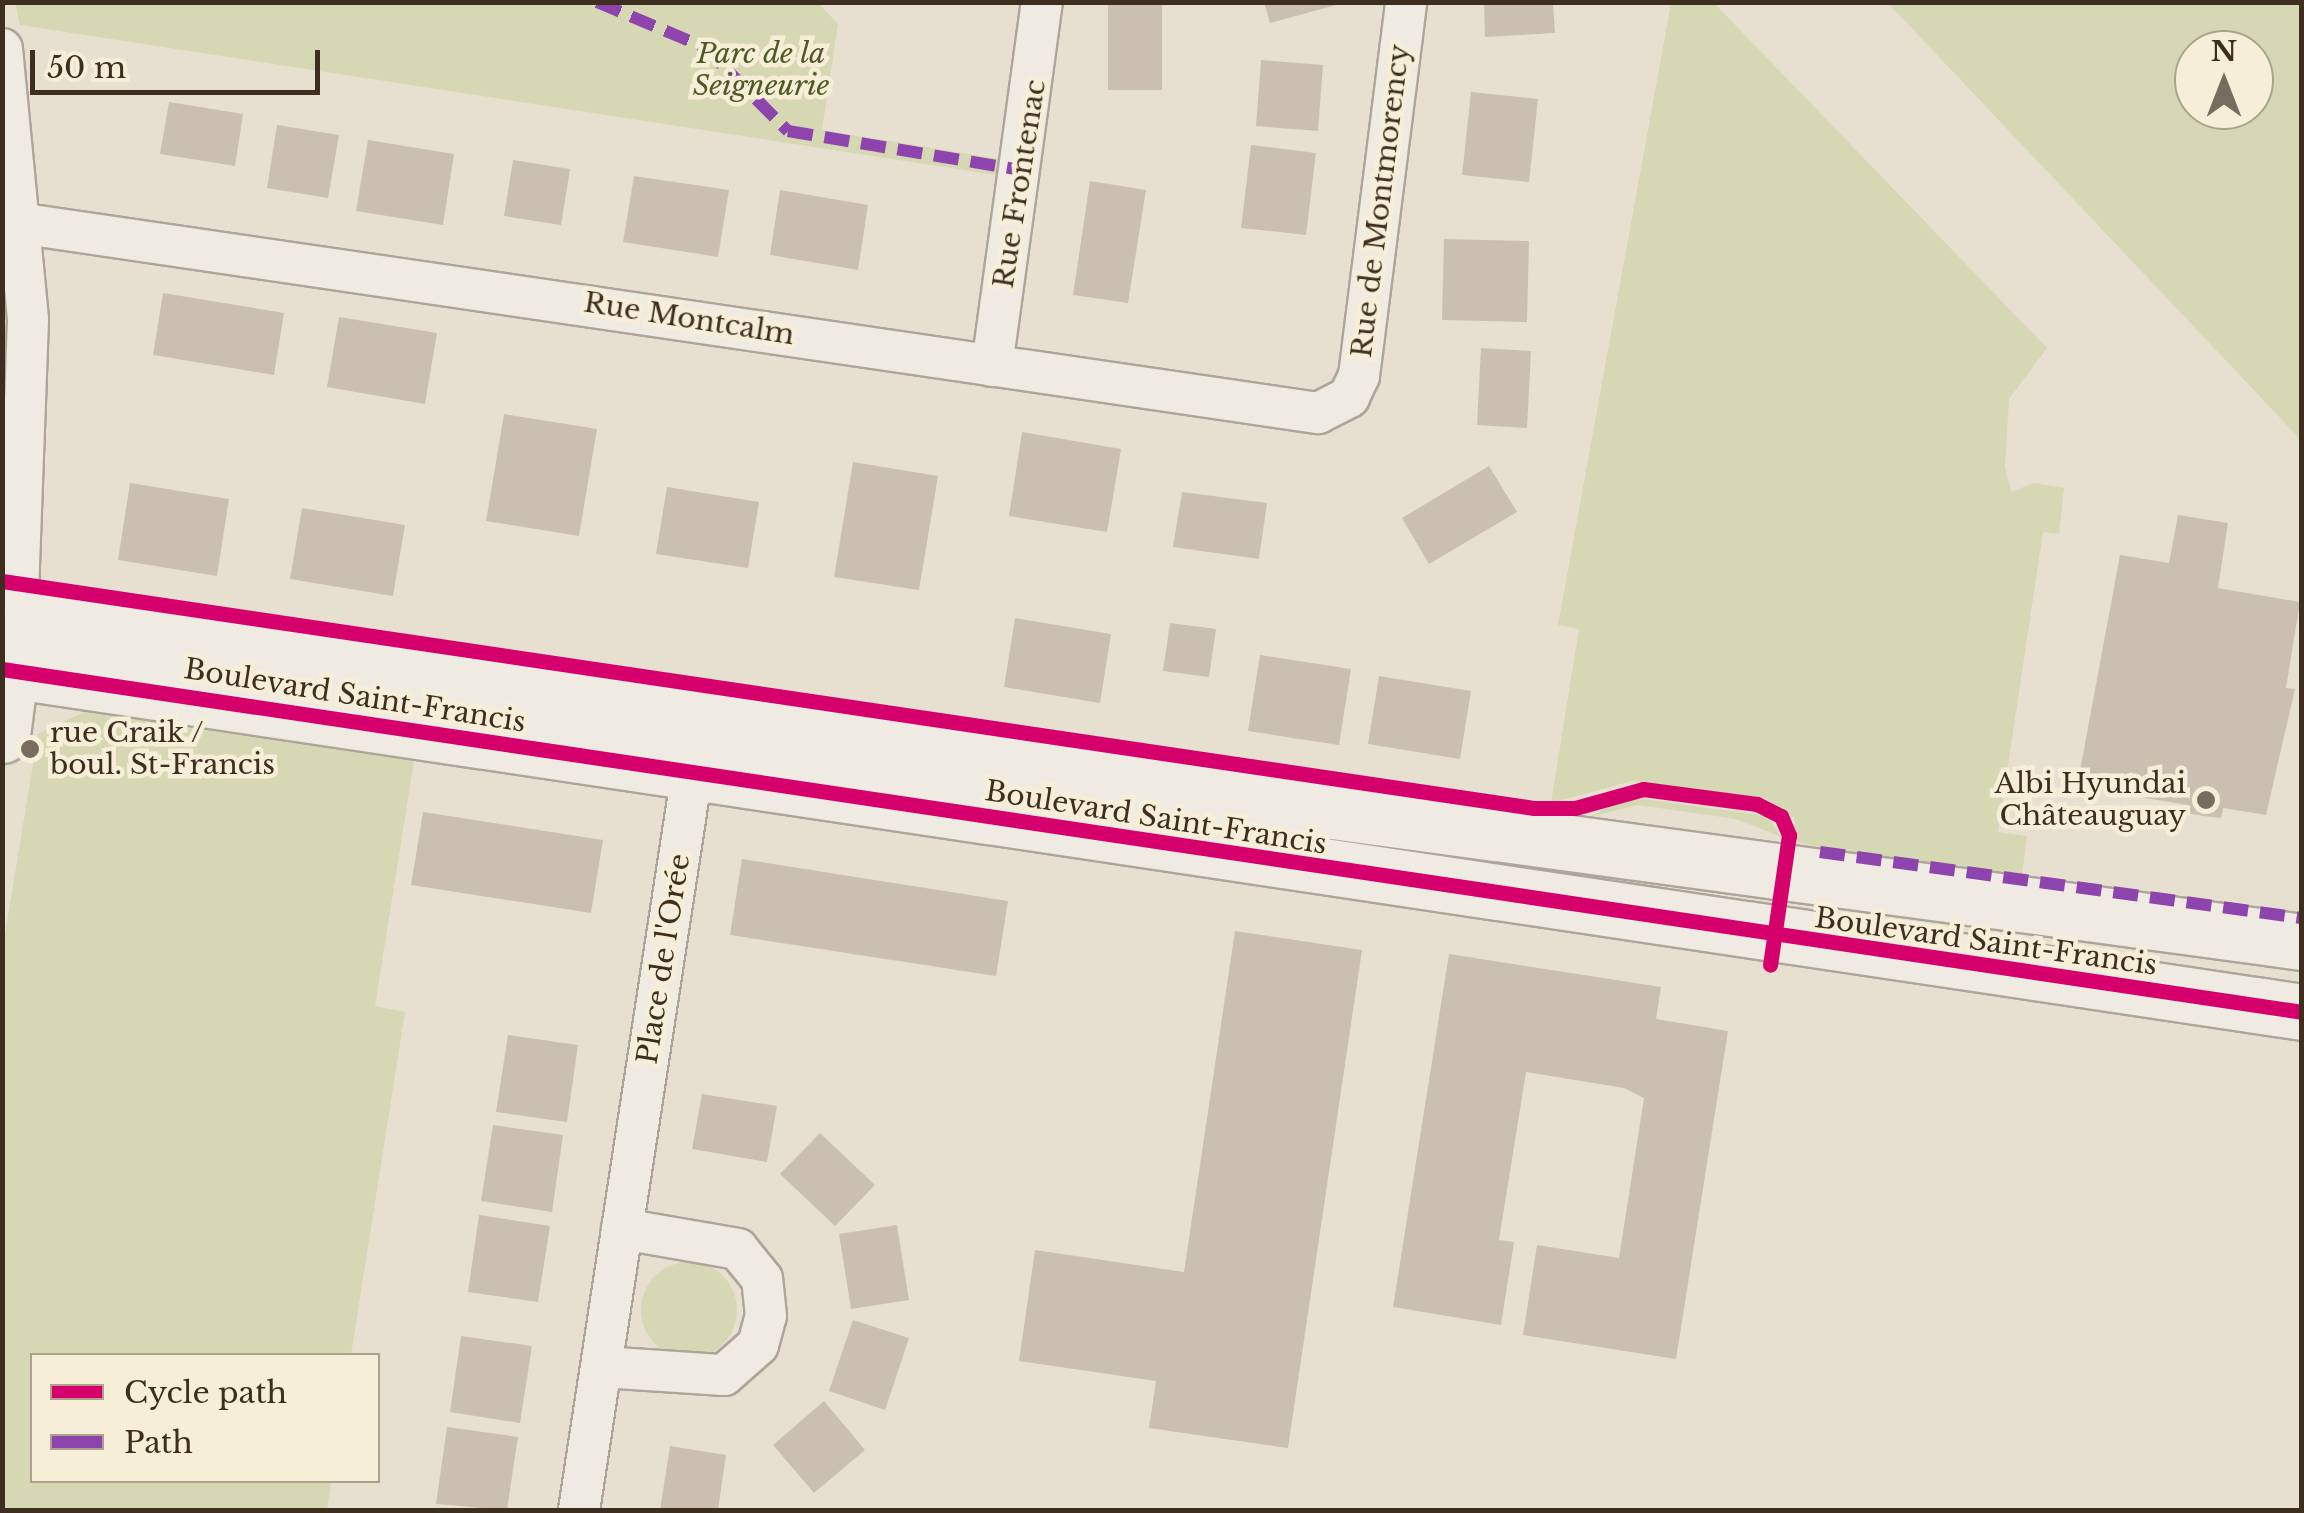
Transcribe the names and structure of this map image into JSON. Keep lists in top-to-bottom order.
{
  "streets": {
    "street": [
      "Rue Frontenac",
      "Rue de Montmorency",
      "Rue Montcalm",
      "Boulevard Saint-Francis",
      "Place de l'Orée"
    ]
  },
  "crossings": [
    ["Rue Frontenac", "Rue Montcalm"],
    ["Rue de Montmorency", "Rue Montcalm"],
    ["Boulevard Saint-Francis", "Place de l'Orée"]
  ],
  "parks": ["Parc de la Seigneurie"],
  "places": ["rue Craik / boul. St-Francis", "Albi Hyundai Châteauguay"],
  "legend": ["Cycle path", "Path"],
  "scale_bar": "50 m",
  "north": "top"
}
